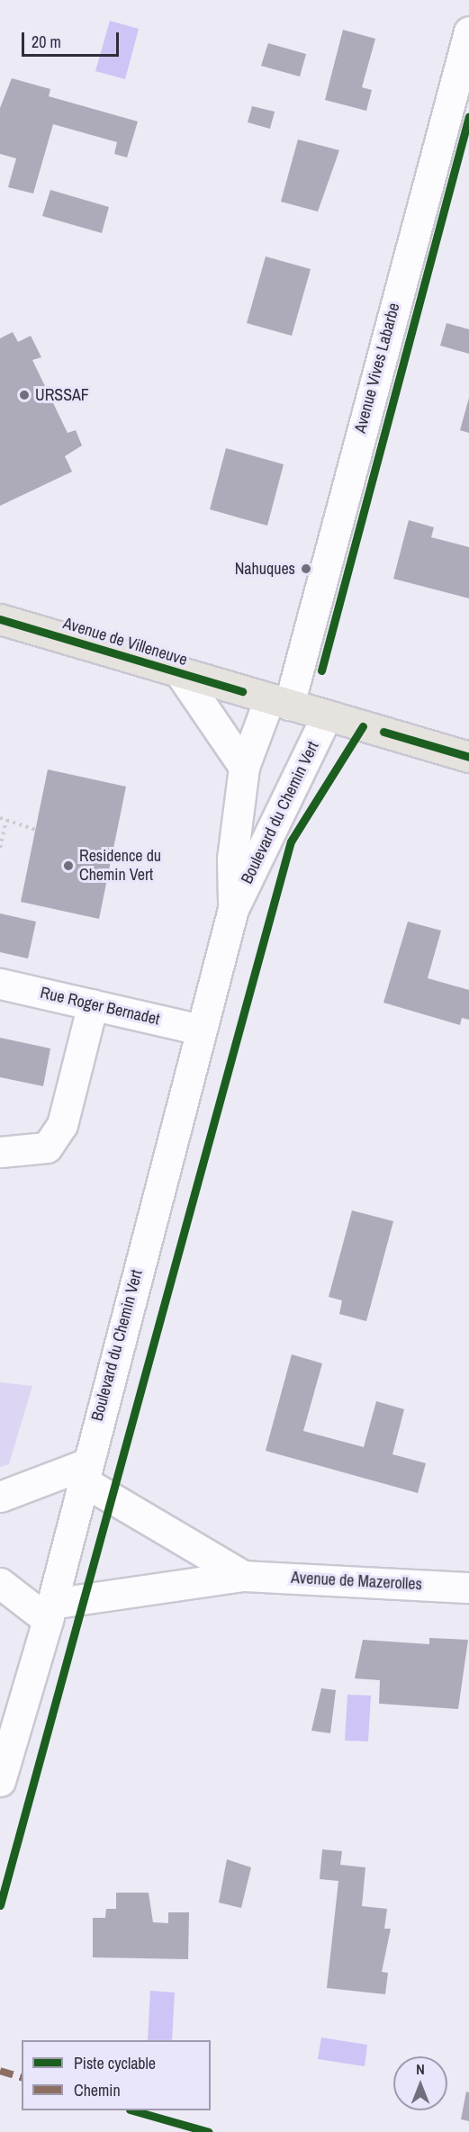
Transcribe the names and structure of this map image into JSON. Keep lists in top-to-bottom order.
{
  "streets": {
    "main road": ["Avenue de Villeneuve"],
    "street": [
      "Avenue Vives Labarbe",
      "Boulevard du Chemin Vert",
      "Rue Roger Bernadet",
      "Avenue de Mazerolles"
    ]
  },
  "crossings": [
    ["Avenue Vives Labarbe", "Avenue de Villeneuve"],
    ["Avenue Vives Labarbe", "Boulevard du Chemin Vert"],
    ["Avenue de Villeneuve", "Boulevard du Chemin Vert"],
    ["Boulevard du Chemin Vert", "Rue Roger Bernadet"],
    ["Boulevard du Chemin Vert", "Avenue de Mazerolles"]
  ],
  "places": ["URSSAF", "Nahuques", "Residence du Chemin Vert"],
  "legend": ["Piste cyclable", "Chemin"],
  "scale_bar": "20 m",
  "north": "top"
}
